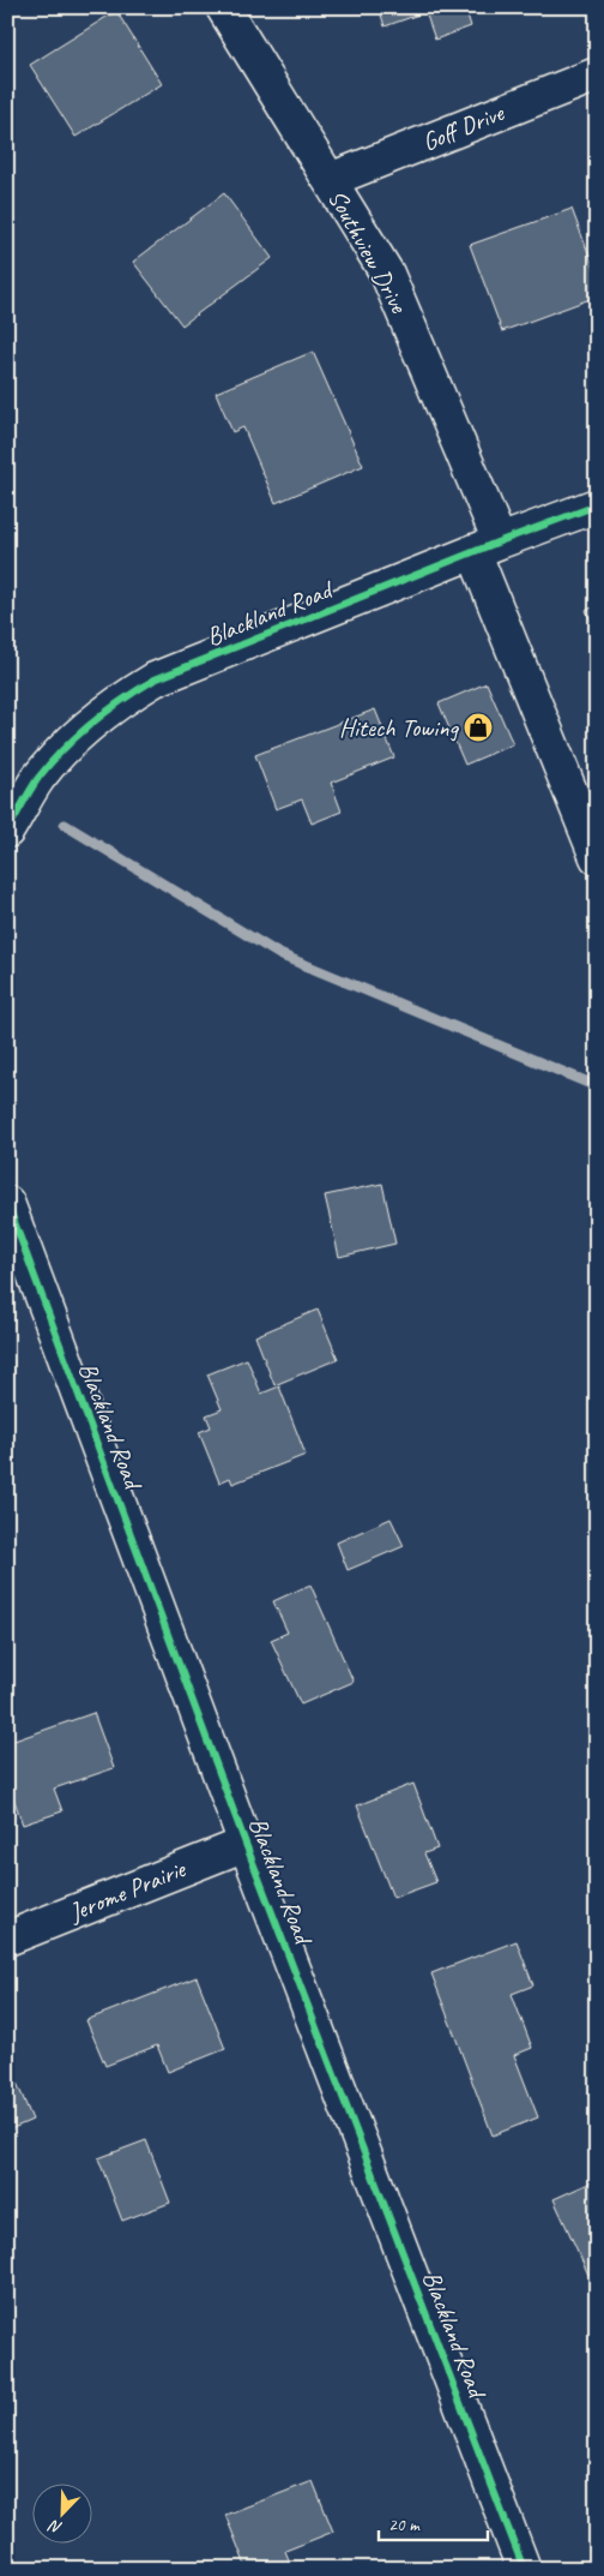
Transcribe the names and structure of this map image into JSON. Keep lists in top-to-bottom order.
{
  "streets": {
    "street": [
      "Goff Drive",
      "Southview Drive",
      "Blackland Road",
      "Jerome Prairie"
    ]
  },
  "crossings": [
    ["Goff Drive", "Southview Drive"],
    ["Southview Drive", "Blackland Road"],
    ["Blackland Road", "Jerome Prairie"]
  ],
  "places": {
    "shop": ["Hitech Towing"]
  },
  "scale_bar": "20 m",
  "north": "bottom left"
}
